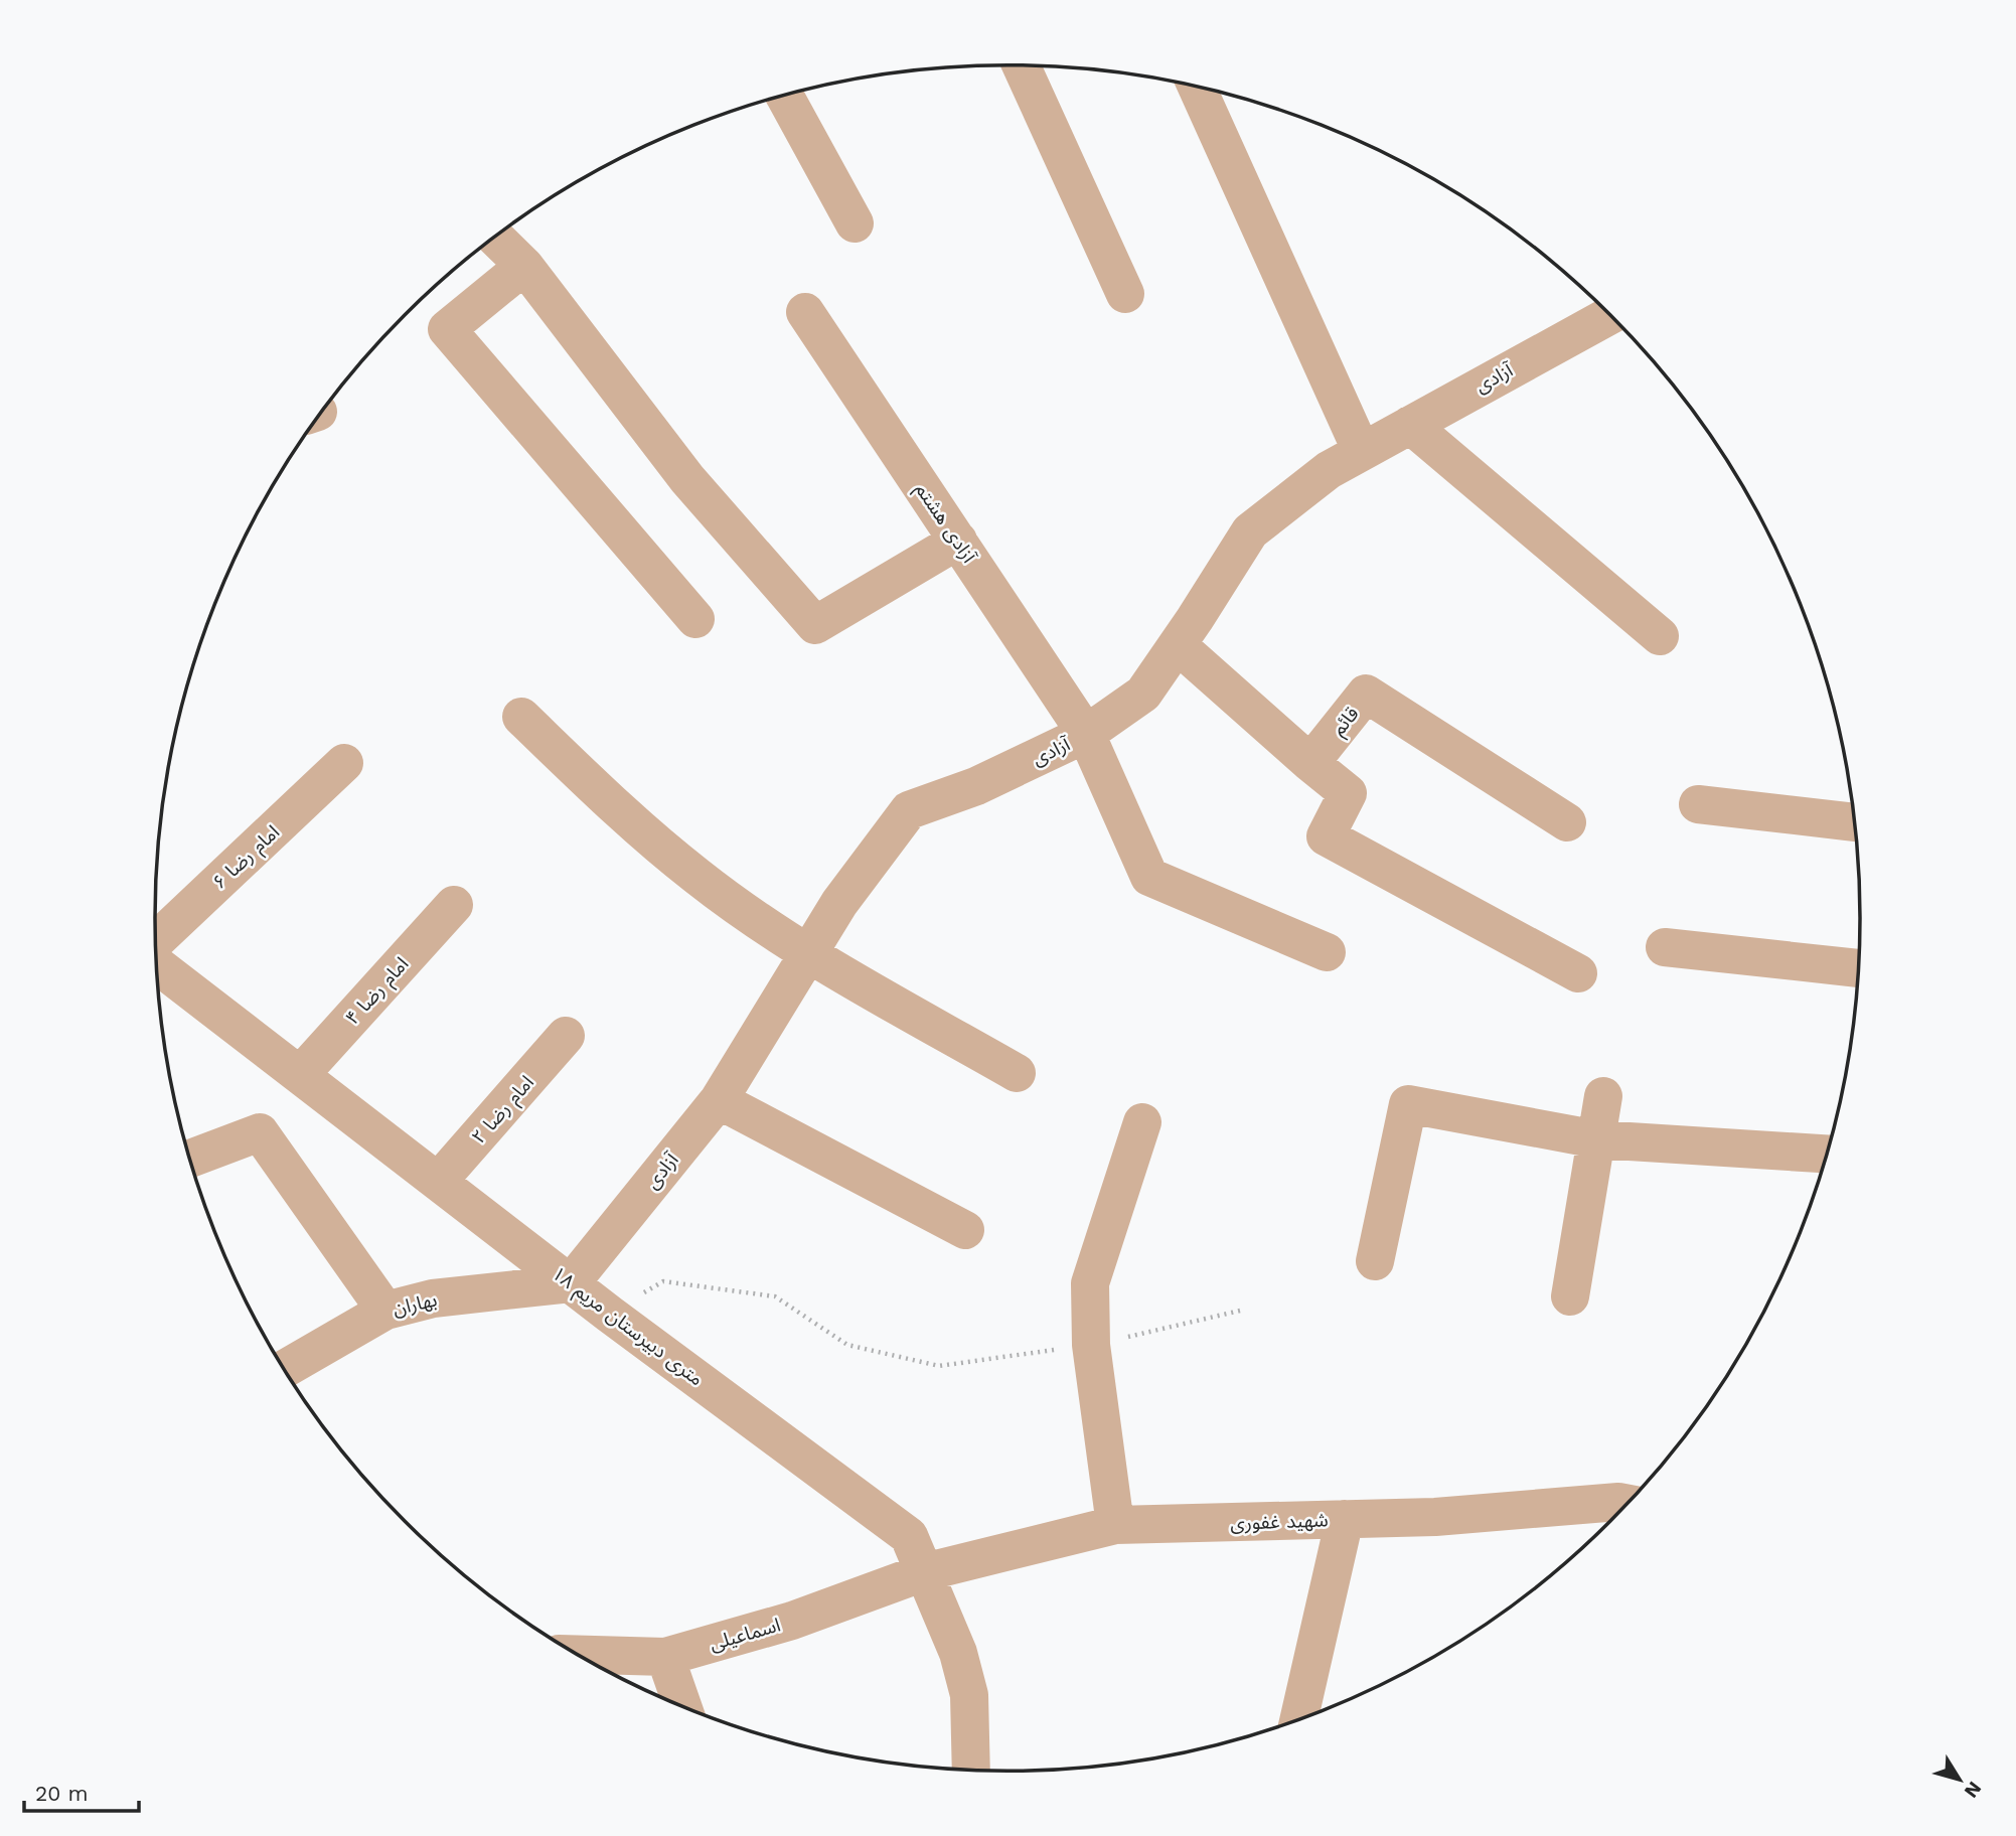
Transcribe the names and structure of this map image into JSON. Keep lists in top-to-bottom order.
{
  "streets": {
    "street": [
      "آزادی",
      "آزادی هشتم",
      "قائم",
      "امام رضا ۶",
      "امام رضا ۴",
      "امام رضا ۲",
      "بهاران",
      "۱۸ متری دبیرستان مریم",
      "شهید غفوری",
      "اسماعیلی"
    ]
  },
  "crossings": [
    ["آزادی", "آزادی هشتم"],
    ["آزادی", "بهاران"],
    ["آزادی", "۱۸ متری دبیرستان مریم"],
    ["امام رضا ۴", "۱۸ متری دبیرستان مریم"],
    ["امام رضا ۲", "۱۸ متری دبیرستان مریم"],
    ["بهاران", "۱۸ متری دبیرستان مریم"],
    ["۱۸ متری دبیرستان مریم", "شهید غفوری"],
    ["۱۸ متری دبیرستان مریم", "اسماعیلی"],
    ["شهید غفوری", "اسماعیلی"]
  ],
  "scale_bar": "20 m",
  "north": "bottom right"
}
